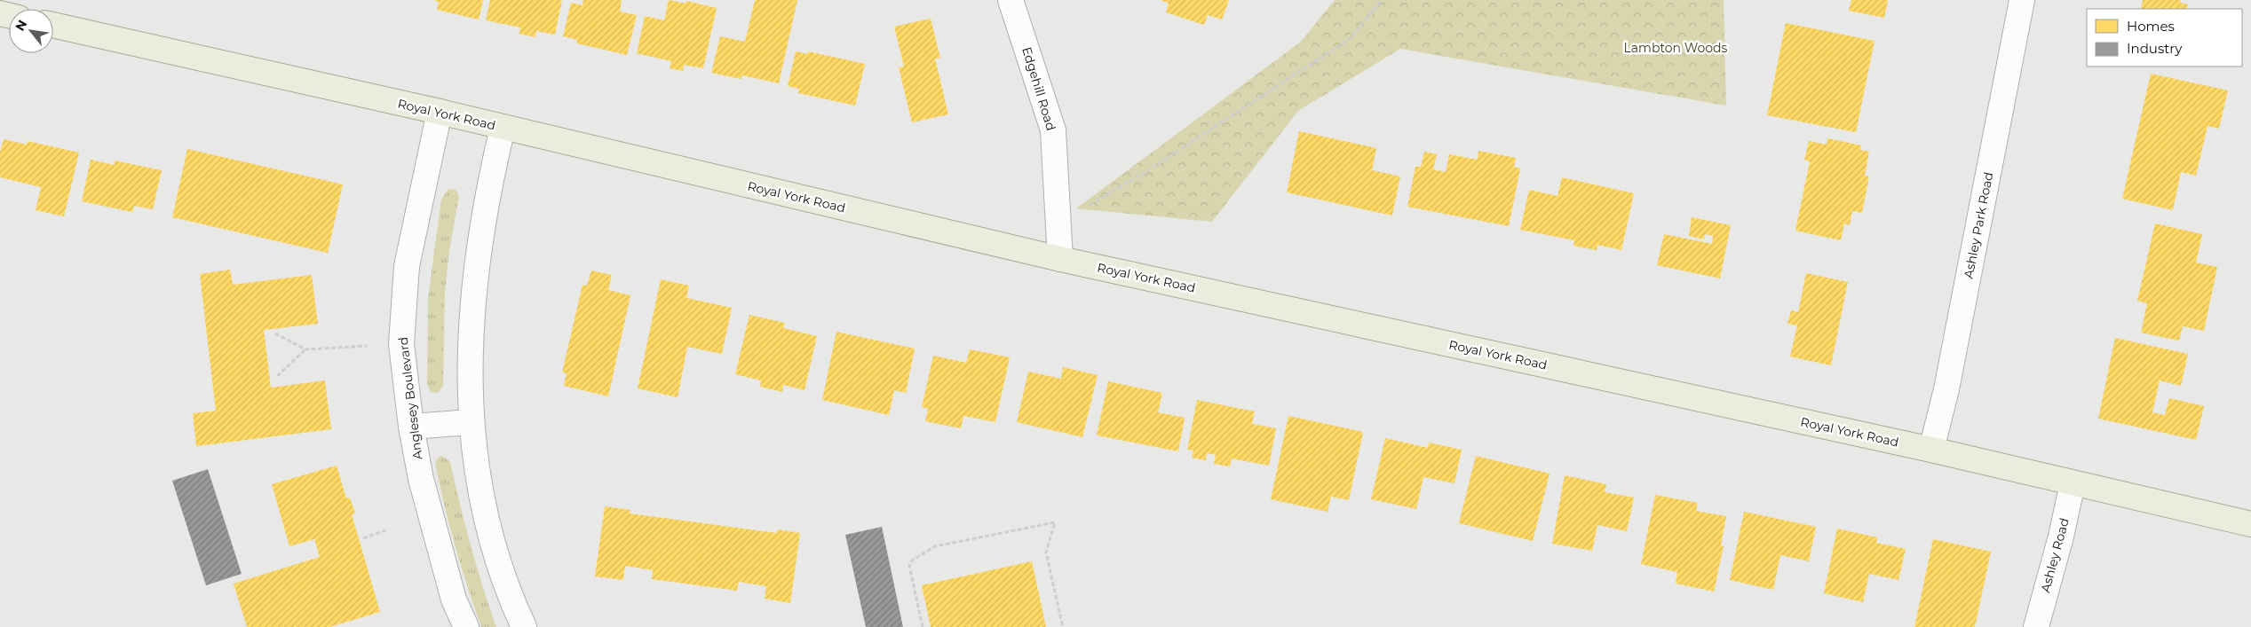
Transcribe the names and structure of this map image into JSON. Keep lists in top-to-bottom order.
{
  "streets": {
    "main road": ["Royal York Road"],
    "street": [
      "Edgehill Road",
      "Ashley Park Road",
      "Anglesey Boulevard",
      "Ashley Road"
    ]
  },
  "crossings": [
    ["Edgehill Road", "Royal York Road"],
    ["Royal York Road", "Ashley Park Road"],
    ["Royal York Road", "Anglesey Boulevard"],
    ["Royal York Road", "Ashley Road"]
  ],
  "parks": ["Lambton Woods"],
  "legend": ["Homes", "Industry"],
  "north": "top left"
}
